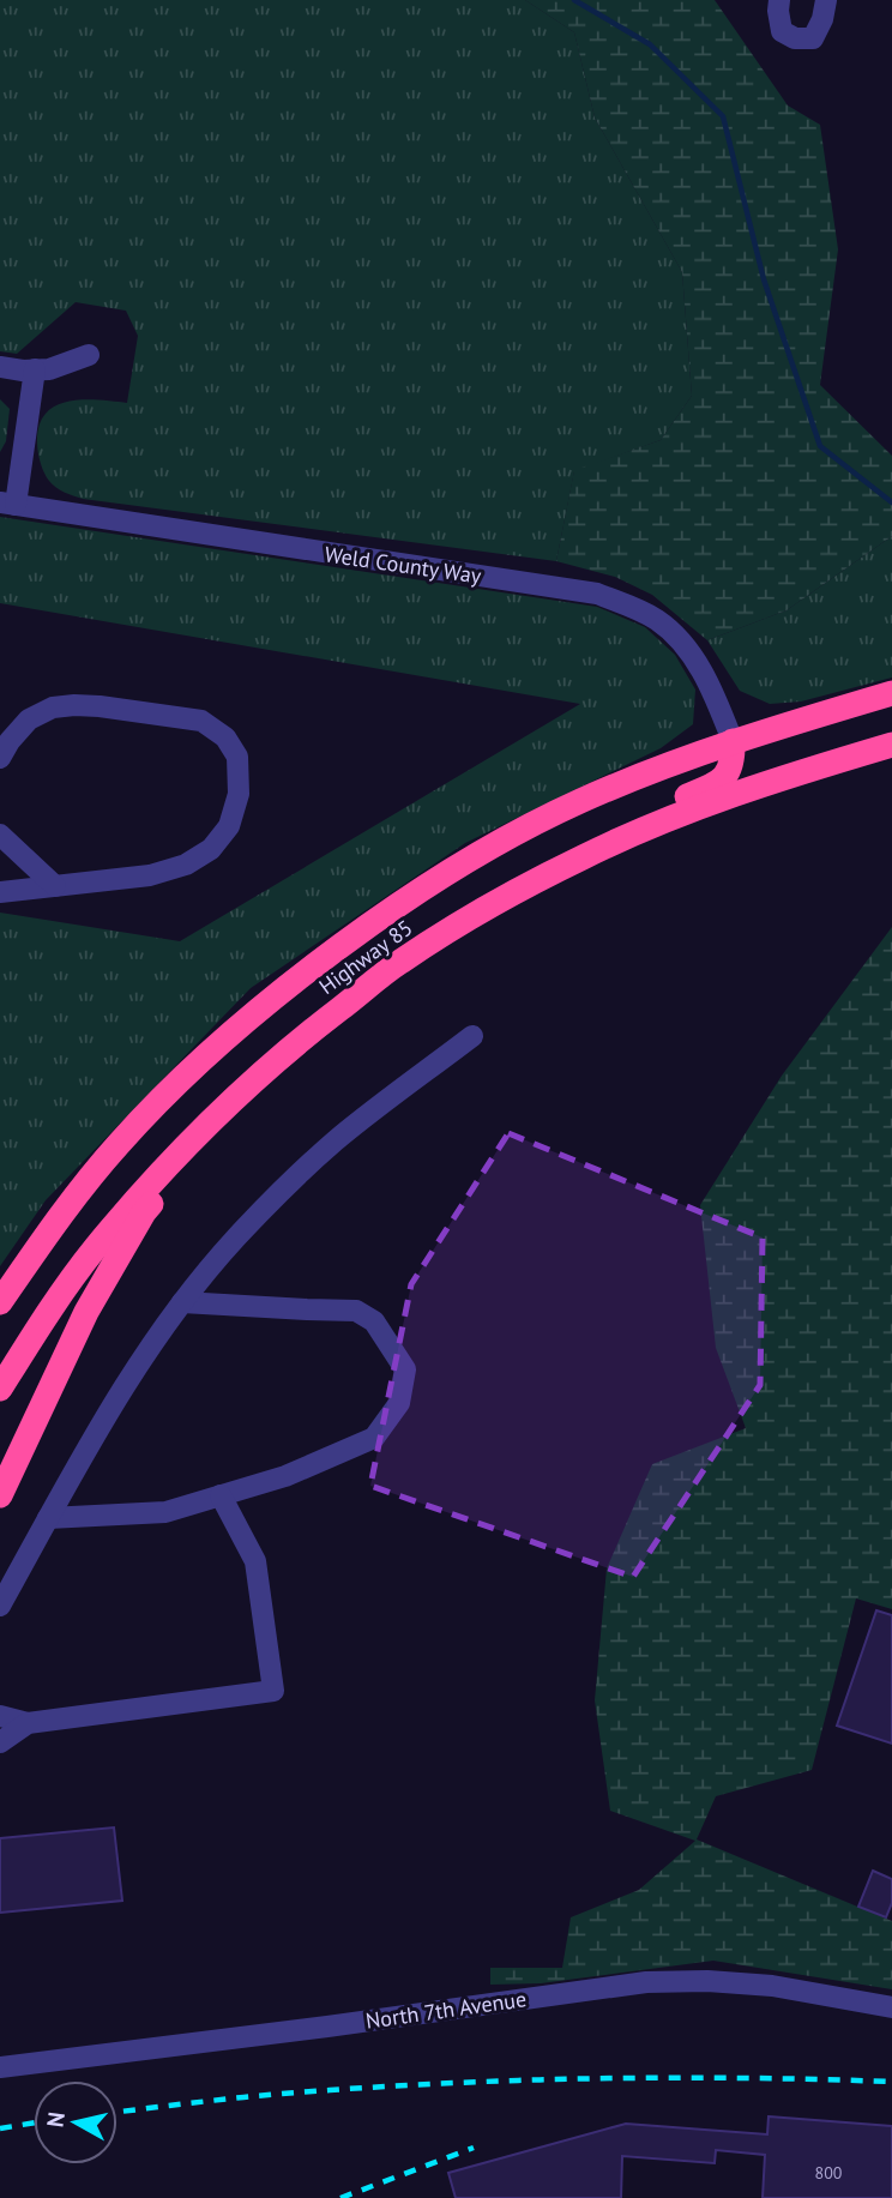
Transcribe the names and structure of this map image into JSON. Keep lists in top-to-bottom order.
{
  "streets": {
    "highway": ["Highway 85"],
    "street": ["Weld County Way", "North 7th Avenue"]
  },
  "crossings": [
    ["Weld County Way", "Highway 85"]
  ],
  "house_numbers": ["800"],
  "north": "left"
}
